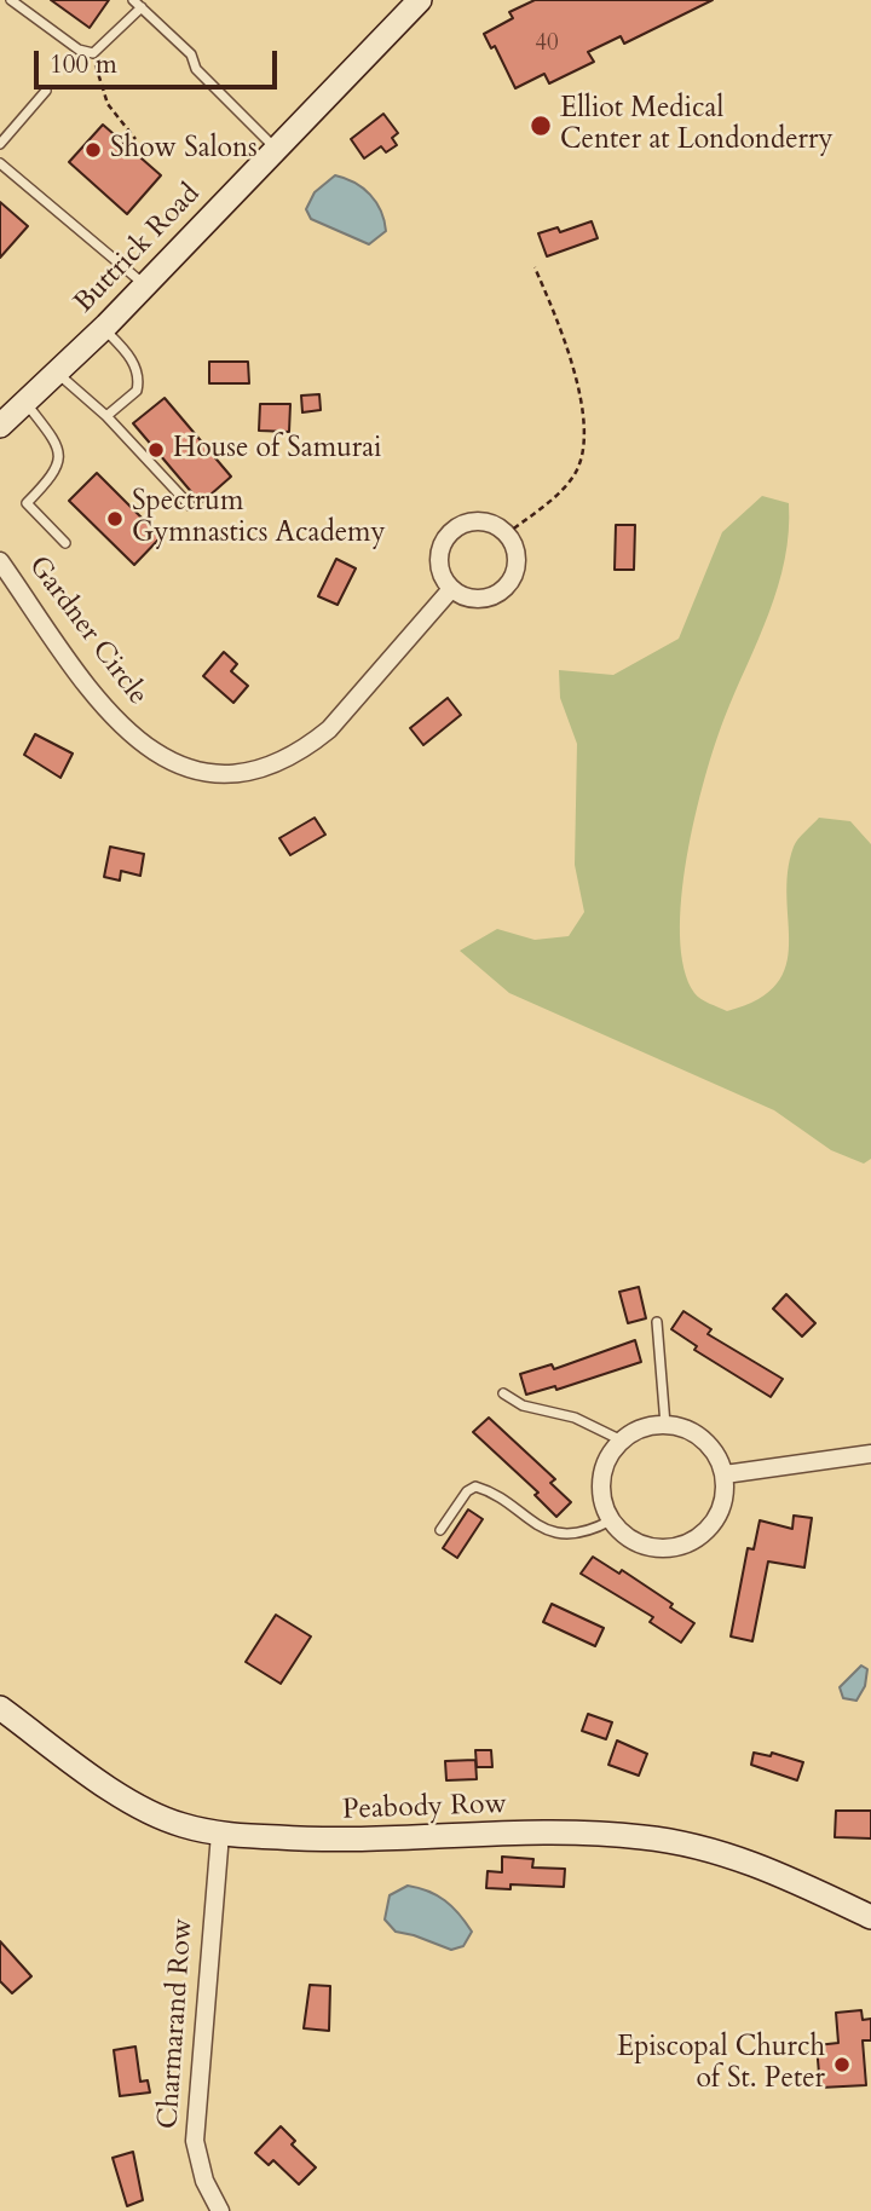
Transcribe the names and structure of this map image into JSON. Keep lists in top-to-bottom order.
{
  "streets": {
    "street": [
      "Buttrick Road",
      "Gardner Circle",
      "Peabody Row",
      "Charmarand Row"
    ]
  },
  "crossings": [
    ["Peabody Row", "Charmarand Row"]
  ],
  "places": [
    "Elliot Medical Center at Londonderry",
    "Show Salons",
    "House of Samurai",
    "Spectrum Gymnastics Academy",
    "Episcopal Church of St. Peter"
  ],
  "house_numbers": ["40"],
  "scale_bar": "100 m"
}
